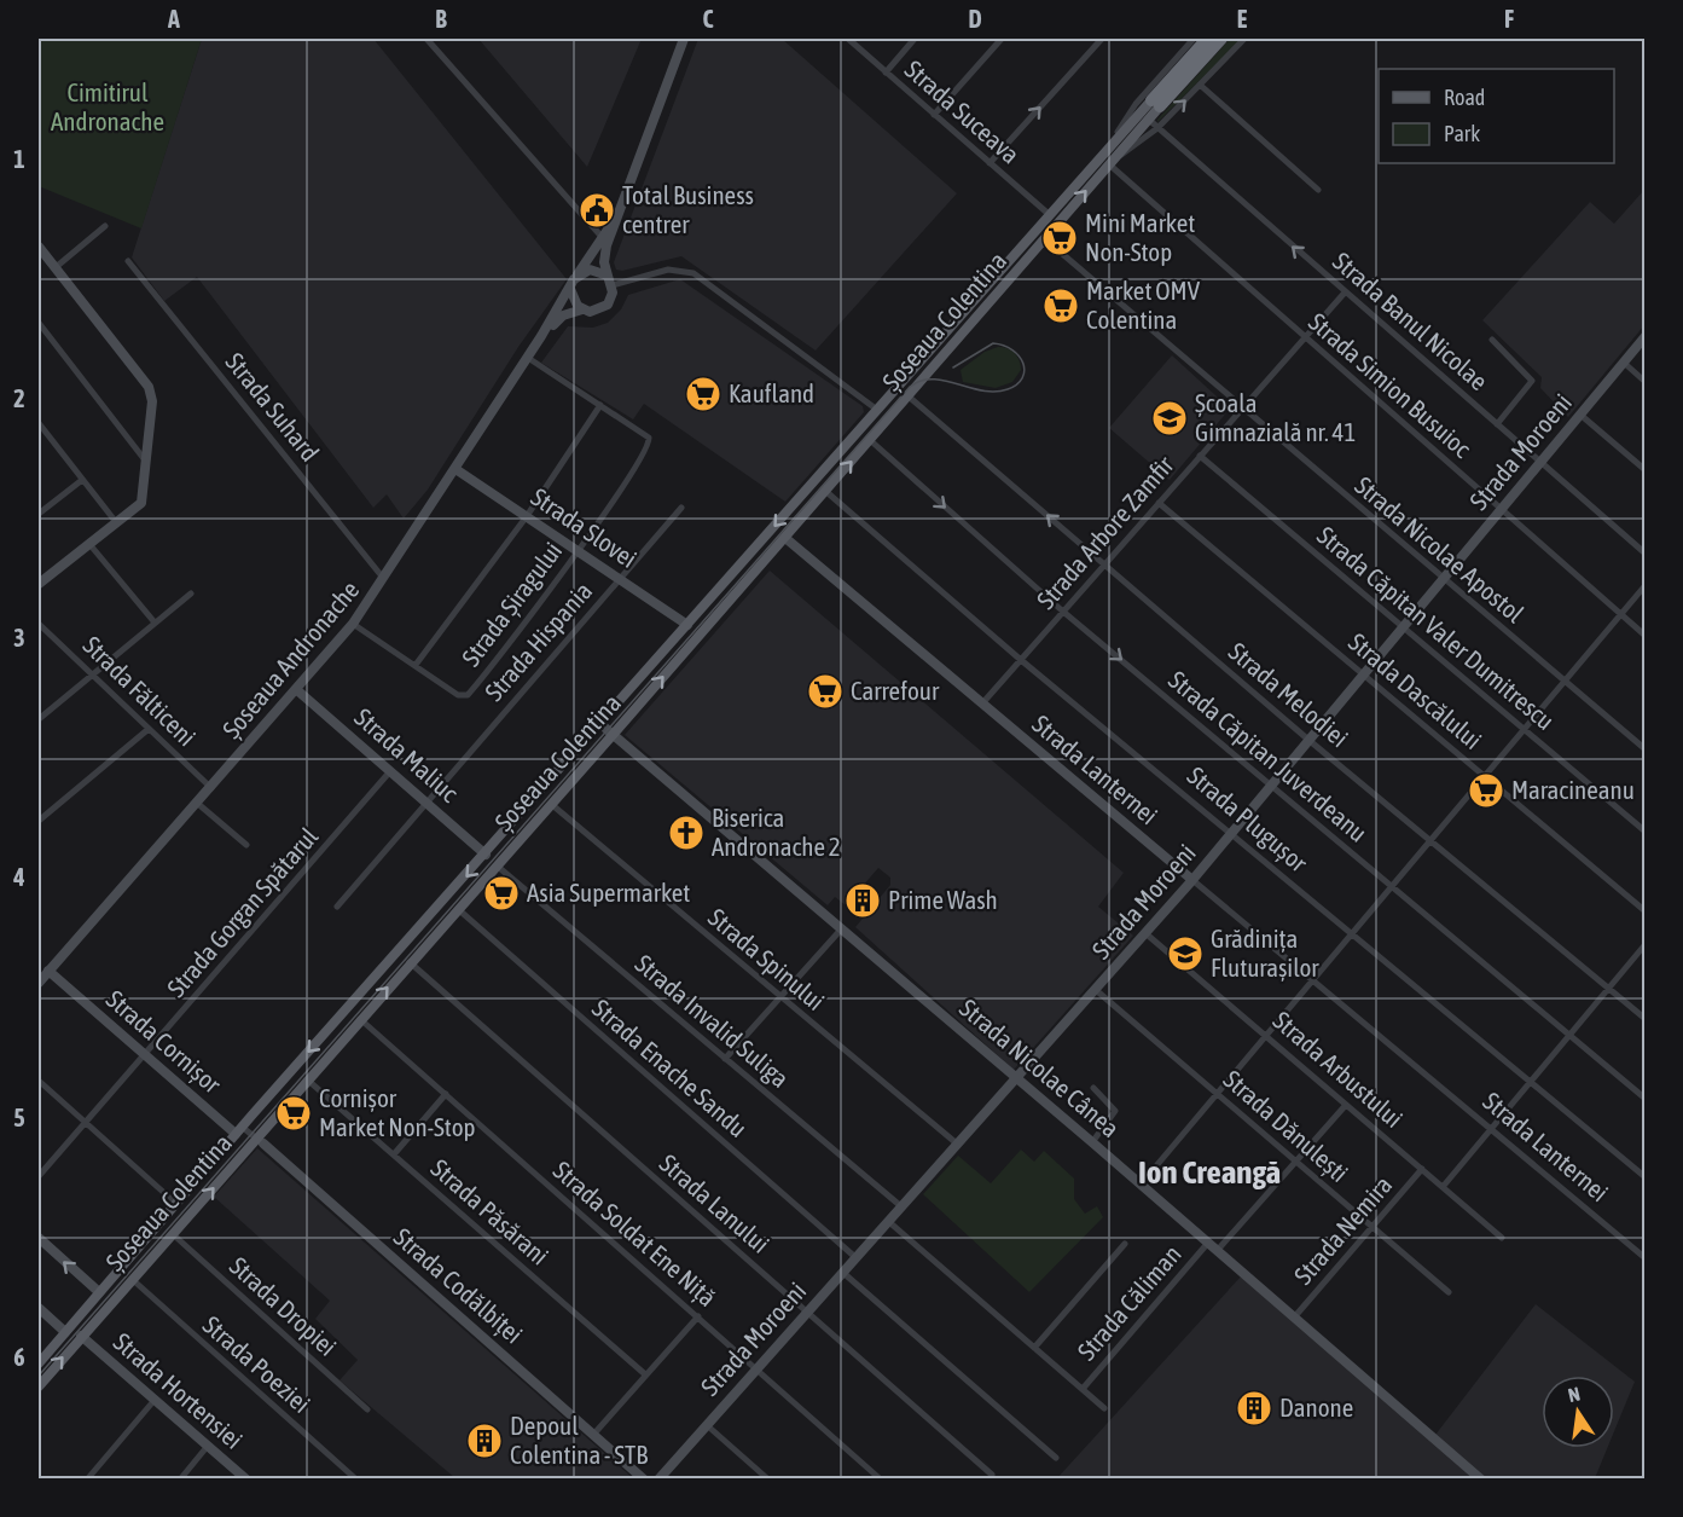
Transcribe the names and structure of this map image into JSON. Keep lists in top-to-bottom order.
{
  "streets": {
    "main road": ["Șoseaua Colentina"],
    "street": [
      "Strada Suceava",
      "Strada Banul Nicolae",
      "Strada Simion Busuioc",
      "Strada Suhard",
      "Strada Moroeni",
      "Strada Slovei",
      "Strada Arbore Zamfir",
      "Strada Nicolae Apostol",
      "Strada Șiragului",
      "Strada Căpitan Valer Dumitrescu",
      "Strada Hispania",
      "Șoseaua Andronache",
      "Strada Fălticeni",
      "Strada Dascălului",
      "Strada Melodiei",
      "Strada Maliuc",
      "Strada Căpitan Juverdeanu",
      "Strada Lanternei",
      "Strada Plugușor",
      "Strada Gorgan Spătarul",
      "Strada Spinului",
      "Strada Invalid Suliga",
      "Strada Cornișor",
      "Strada Enache Sandu",
      "Strada Nicolae Cânea",
      "Strada Arbustului",
      "Strada Dănulești",
      "Strada Lanului",
      "Strada Păsărani",
      "Strada Nemira",
      "Strada Soldat Ene Niță",
      "Strada Codălbiței",
      "Strada Căliman",
      "Strada Dropiei",
      "Strada Poeziei",
      "Strada Hortensiei"
    ]
  },
  "crossings": [
    ["Strada Suceava", "Șoseaua Colentina"],
    ["Șoseaua Colentina", "Strada Banul Nicolae"],
    ["Șoseaua Colentina", "Strada Simion Busuioc"],
    ["Șoseaua Colentina", "Strada Slovei"],
    ["Șoseaua Colentina", "Strada Nicolae Apostol"],
    ["Șoseaua Colentina", "Strada Melodiei"],
    ["Șoseaua Colentina", "Strada Maliuc"],
    ["Șoseaua Colentina", "Strada Căpitan Juverdeanu"],
    ["Șoseaua Colentina", "Strada Lanternei"],
    ["Șoseaua Colentina", "Strada Plugușor"],
    ["Șoseaua Colentina", "Strada Spinului"],
    ["Șoseaua Colentina", "Strada Invalid Suliga"],
    ["Șoseaua Colentina", "Strada Cornișor"],
    ["Șoseaua Colentina", "Strada Enache Sandu"],
    ["Șoseaua Colentina", "Strada Nicolae Cânea"],
    ["Șoseaua Colentina", "Strada Lanului"],
    ["Șoseaua Colentina", "Strada Păsărani"],
    ["Șoseaua Colentina", "Strada Soldat Ene Niță"],
    ["Șoseaua Colentina", "Strada Codălbiței"],
    ["Șoseaua Colentina", "Strada Dropiei"],
    ["Șoseaua Colentina", "Strada Poeziei"],
    ["Șoseaua Colentina", "Strada Hortensiei"],
    ["Strada Banul Nicolae", "Strada Moroeni"],
    ["Strada Banul Nicolae", "Strada Arbore Zamfir"],
    ["Strada Simion Busuioc", "Strada Moroeni"],
    ["Strada Simion Busuioc", "Strada Arbore Zamfir"],
    ["Strada Suhard", "Șoseaua Andronache"],
    ["Strada Moroeni", "Strada Nicolae Apostol"],
    ["Strada Moroeni", "Strada Căpitan Valer Dumitrescu"],
    ["Strada Moroeni", "Strada Dascălului"],
    ["Strada Moroeni", "Strada Melodiei"],
    ["Strada Moroeni", "Strada Căpitan Juverdeanu"],
    ["Strada Moroeni", "Strada Lanternei"],
    ["Strada Moroeni", "Strada Plugușor"],
    ["Strada Moroeni", "Strada Spinului"],
    ["Strada Moroeni", "Strada Invalid Suliga"],
    ["Strada Moroeni", "Strada Enache Sandu"],
    ["Strada Moroeni", "Strada Nicolae Cânea"],
    ["Strada Moroeni", "Strada Arbustului"],
    ["Strada Moroeni", "Strada Dănulești"],
    ["Strada Moroeni", "Strada Lanului"],
    ["Strada Moroeni", "Strada Soldat Ene Niță"],
    ["Strada Slovei", "Strada Șiragului"],
    ["Strada Slovei", "Strada Hispania"],
    ["Strada Slovei", "Șoseaua Andronache"],
    ["Strada Arbore Zamfir", "Strada Nicolae Apostol"],
    ["Strada Arbore Zamfir", "Strada Căpitan Valer Dumitrescu"],
    ["Strada Arbore Zamfir", "Strada Dascălului"],
    ["Strada Arbore Zamfir", "Strada Melodiei"],
    ["Strada Arbore Zamfir", "Strada Căpitan Juverdeanu"],
    ["Strada Arbore Zamfir", "Strada Lanternei"],
    ["Strada Arbore Zamfir", "Strada Plugușor"],
    ["Strada Șiragului", "Șoseaua Andronache"],
    ["Strada Hispania", "Strada Maliuc"],
    ["Șoseaua Andronache", "Strada Fălticeni"],
    ["Șoseaua Andronache", "Strada Maliuc"],
    ["Șoseaua Andronache", "Strada Cornișor"],
    ["Strada Maliuc", "Strada Gorgan Spătarul"],
    ["Strada Gorgan Spătarul", "Strada Cornișor"],
    ["Strada Cornișor", "Strada Codălbiței"],
    ["Strada Nicolae Cânea", "Strada Nemira"],
    ["Strada Nicolae Cânea", "Strada Căliman"],
    ["Strada Arbustului", "Strada Nemira"],
    ["Strada Dănulești", "Strada Nemira"]
  ],
  "one_way": ["Strada Banul Nicolae", "Strada Căpitan Juverdeanu"],
  "districts": ["Ion Creangă"],
  "parks": ["Cimitirul Andronache"],
  "places": {
    "public building": ["Total Business centrer"],
    "supermarket": [
      "Mini Market Non-Stop",
      "Market OMV Colentina",
      "Kaufland",
      "Carrefour",
      "Maracineanu",
      "Asia Supermarket",
      "Cornișor Market Non-Stop"
    ],
    "school or university": ["Școala Gimnazială nr. 41", "Grădinița Fluturașilor"],
    "church": ["Biserica Andronache 2"],
    "building": ["Prime Wash", "Danone", "Depoul Colentina - STB"]
  },
  "legend": ["Road", "Park"],
  "north": "top",
  "grid": {
    "columns": [
      "A",
      "B",
      "C",
      "D",
      "E",
      "F"
    ],
    "rows": [
      "1",
      "2",
      "3",
      "4",
      "5",
      "6"
    ]
  }
}
